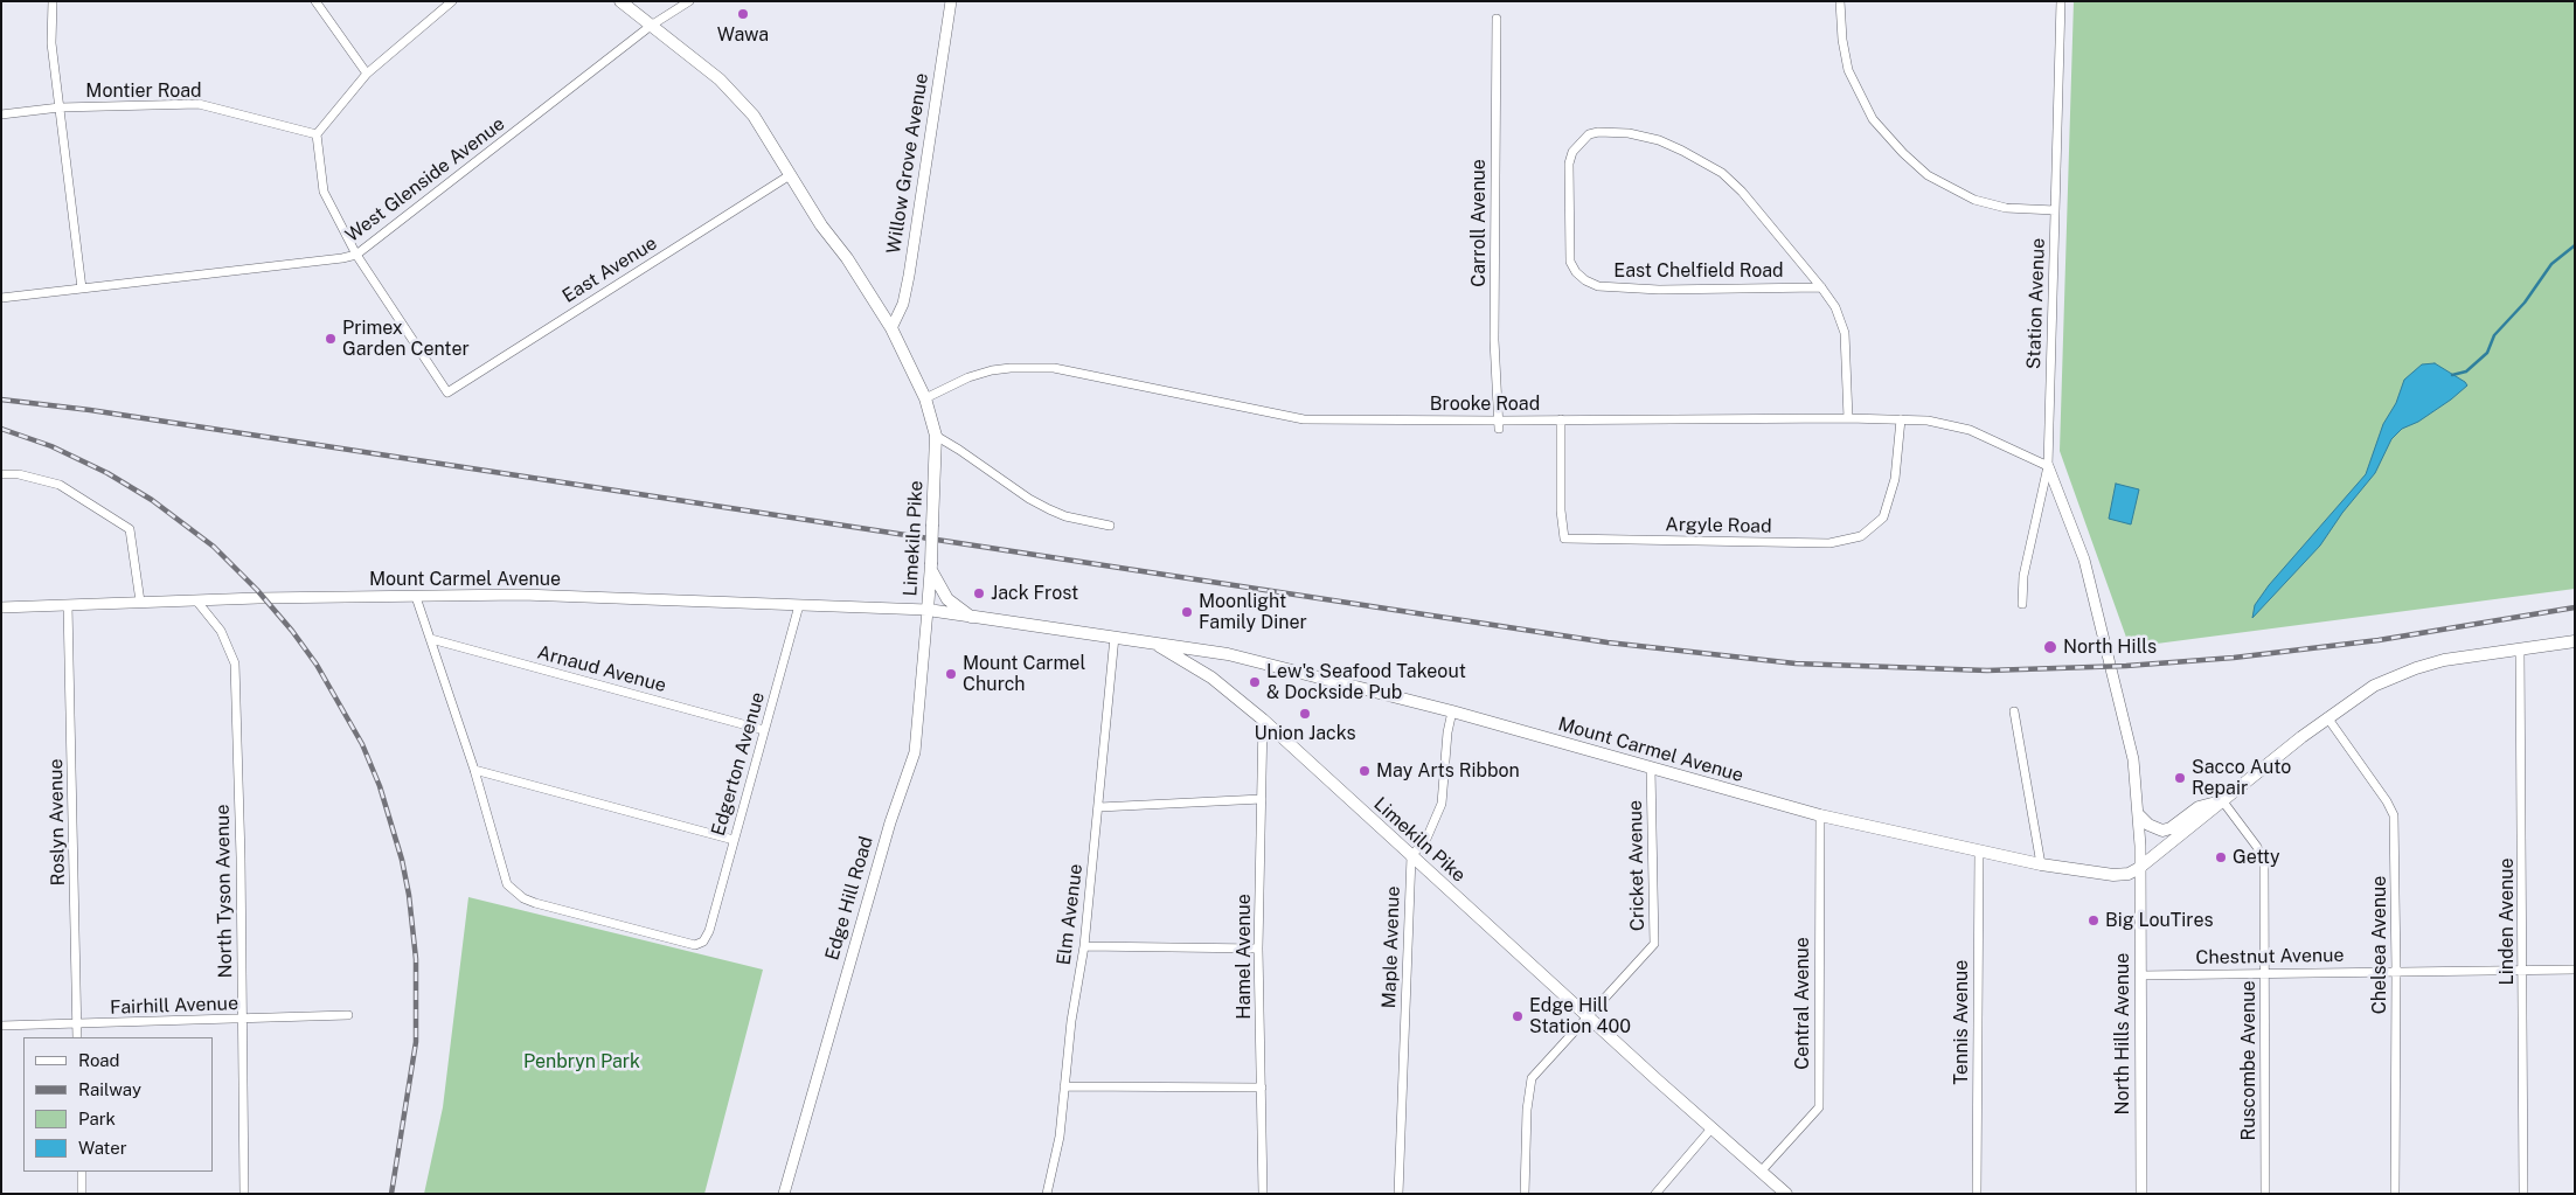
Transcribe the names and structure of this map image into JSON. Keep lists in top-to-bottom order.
{
  "streets": {
    "main road": ["Limekiln Pike", "Mount Carmel Avenue"],
    "street": [
      "Montier Road",
      "Willow Grove Avenue",
      "West Glenside Avenue",
      "Carroll Avenue",
      "East Avenue",
      "East Chelfield Road",
      "Station Avenue",
      "Brooke Road",
      "Argyle Road",
      "Arnaud Avenue",
      "Edgerton Avenue",
      "Roslyn Avenue",
      "Cricket Avenue",
      "North Tyson Avenue",
      "Edge Hill Road",
      "Elm Avenue",
      "Linden Avenue",
      "Chelsea Avenue",
      "Maple Avenue",
      "Hamel Avenue",
      "Chestnut Avenue",
      "Central Avenue",
      "Fairhill Avenue",
      "Tennis Avenue",
      "North Hills Avenue",
      "Ruscombe Avenue"
    ]
  },
  "crossings": [
    ["Willow Grove Avenue", "Limekiln Pike"],
    ["West Glenside Avenue", "East Avenue"],
    ["West Glenside Avenue", "Limekiln Pike"],
    ["Carroll Avenue", "Brooke Road"],
    ["East Avenue", "Limekiln Pike"],
    ["Station Avenue", "Brooke Road"],
    ["Station Avenue", "North Hills Avenue"],
    ["Brooke Road", "Argyle Road"],
    ["Brooke Road", "Limekiln Pike"],
    ["Brooke Road", "North Hills Avenue"],
    ["Limekiln Pike", "Mount Carmel Avenue"],
    ["Limekiln Pike", "Cricket Avenue"],
    ["Limekiln Pike", "Edge Hill Road"],
    ["Limekiln Pike", "Elm Avenue"],
    ["Limekiln Pike", "Maple Avenue"],
    ["Limekiln Pike", "Hamel Avenue"],
    ["Limekiln Pike", "Central Avenue"],
    ["Mount Carmel Avenue", "Edgerton Avenue"],
    ["Mount Carmel Avenue", "Roslyn Avenue"],
    ["Mount Carmel Avenue", "Cricket Avenue"],
    ["Mount Carmel Avenue", "North Tyson Avenue"],
    ["Mount Carmel Avenue", "Edge Hill Road"],
    ["Mount Carmel Avenue", "Central Avenue"],
    ["Mount Carmel Avenue", "Tennis Avenue"],
    ["Mount Carmel Avenue", "North Hills Avenue"],
    ["Arnaud Avenue", "Edgerton Avenue"],
    ["Roslyn Avenue", "Fairhill Avenue"],
    ["North Tyson Avenue", "Fairhill Avenue"],
    ["Linden Avenue", "Chestnut Avenue"],
    ["Chelsea Avenue", "Chestnut Avenue"],
    ["Chestnut Avenue", "North Hills Avenue"],
    ["Chestnut Avenue", "Ruscombe Avenue"]
  ],
  "parks": ["Penbryn Park"],
  "places": [
    "Wawa",
    "Primex Garden Center",
    "Jack Frost",
    "Moonlight Family Diner",
    "North Hills",
    "Mount Carmel Church",
    "Lew's Seafood Takeout & Dockside Pub",
    "Union Jacks",
    "May Arts Ribbon",
    "Sacco Auto Repair",
    "Getty",
    "Big LouTires",
    "Edge Hill Station 400"
  ],
  "legend": [
    "Road",
    "Railway",
    "Park",
    "Water"
  ]
}
